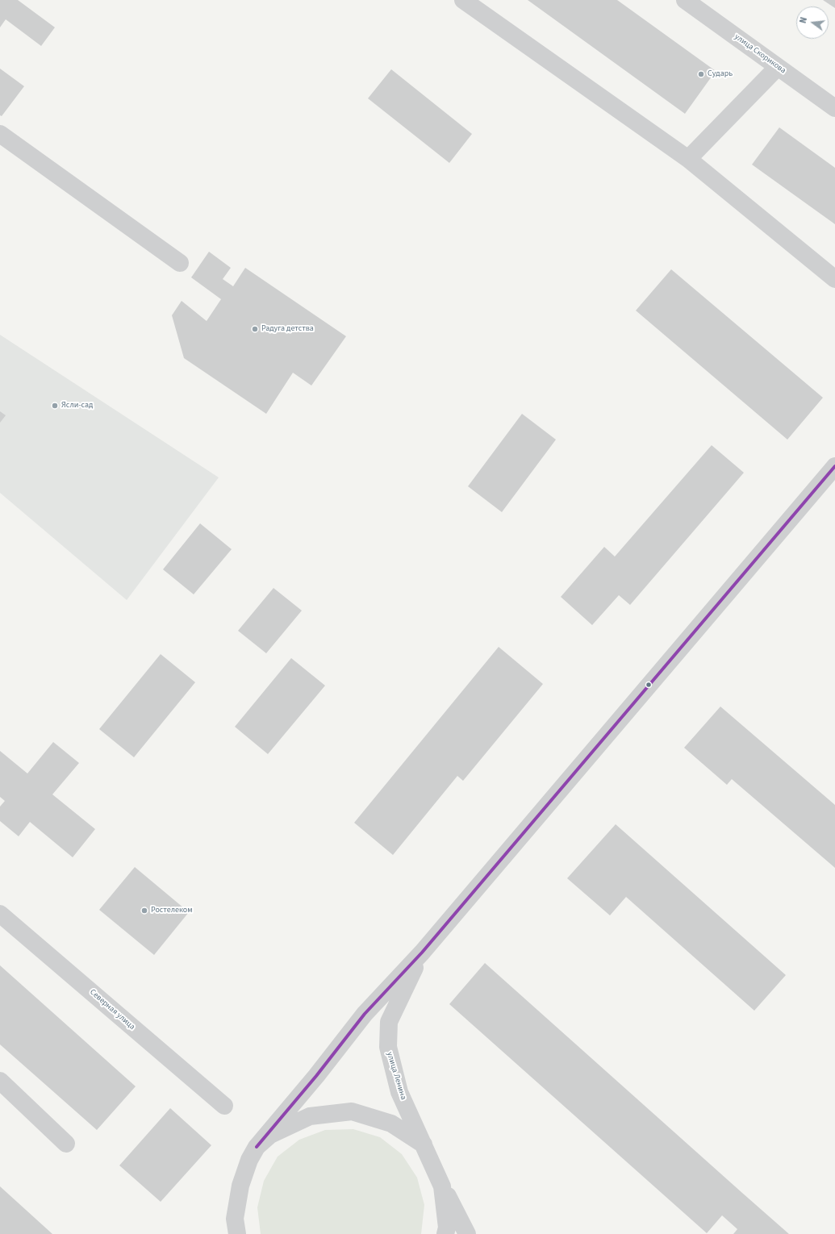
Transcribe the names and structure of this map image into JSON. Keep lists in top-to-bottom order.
{
  "streets": {
    "street": ["улица Скорикова", "Северная улица", "улица Ленина"]
  },
  "places": [
    "Cударь",
    "Радуга детства",
    "Ясли-сад",
    "Ростелеком"
  ],
  "north": "left"
}
